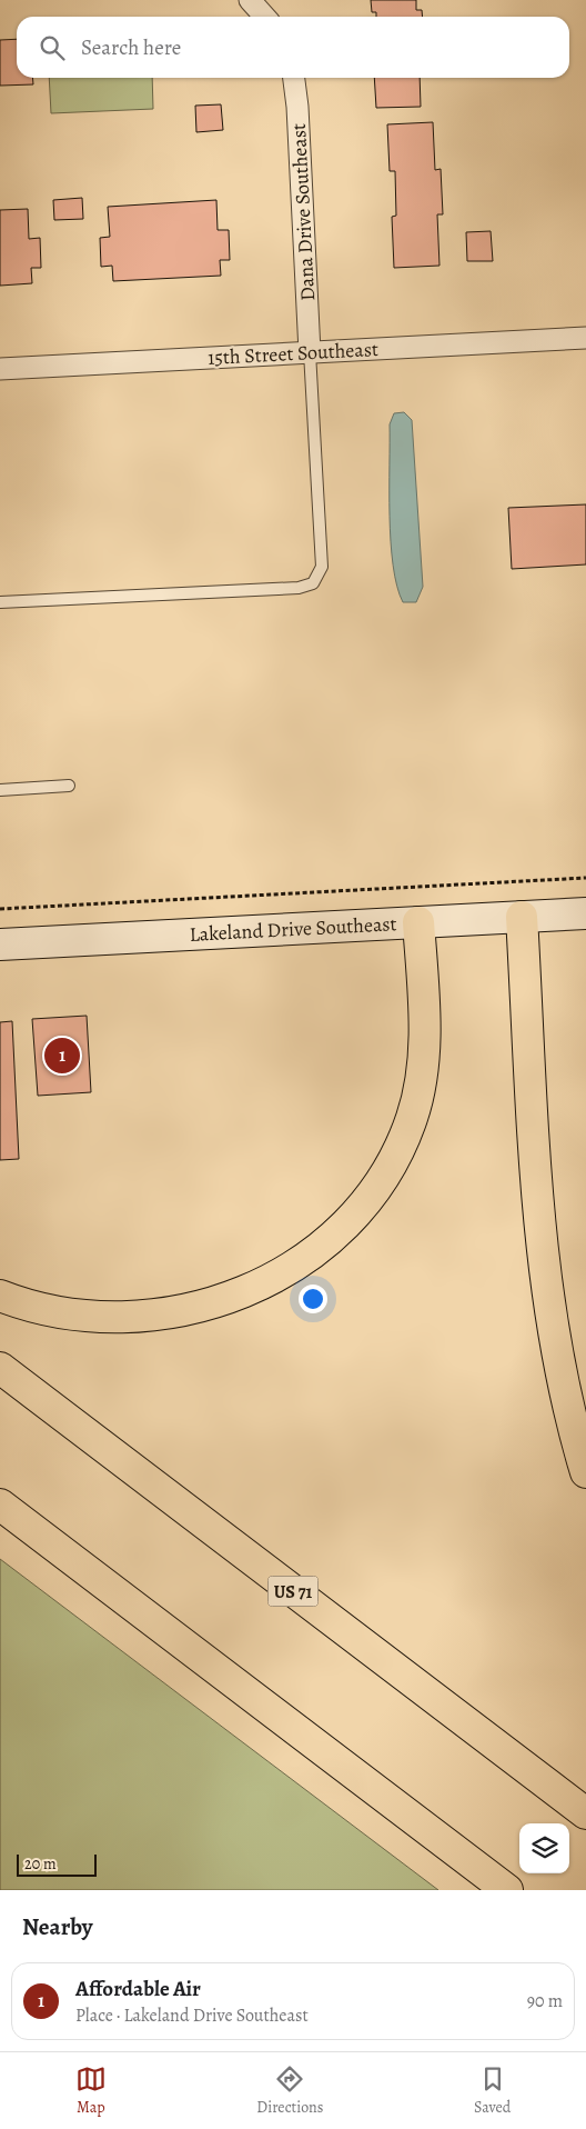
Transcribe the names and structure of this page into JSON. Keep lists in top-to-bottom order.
{
  "streets": {
    "highway": ["US 71"],
    "main road": ["Lakeland Drive Southeast"],
    "street": ["Dana Drive Southeast", "15th Street Southeast"]
  },
  "crossings": [
    ["Dana Drive Southeast", "15th Street Southeast"]
  ],
  "scale_bar": "20 m",
  "page": {
    "search": "Search here",
    "pins": "1",
    "scale": "20 m",
    "heading": "Nearby",
    "list": [
      {
        "mark": "1",
        "name": "Affordable Air",
        "note": "Place · Lakeland Drive Southeast",
        "value": "90 m"
      }
    ],
    "nav": ["Map", "Directions", "Saved"]
  }
}
